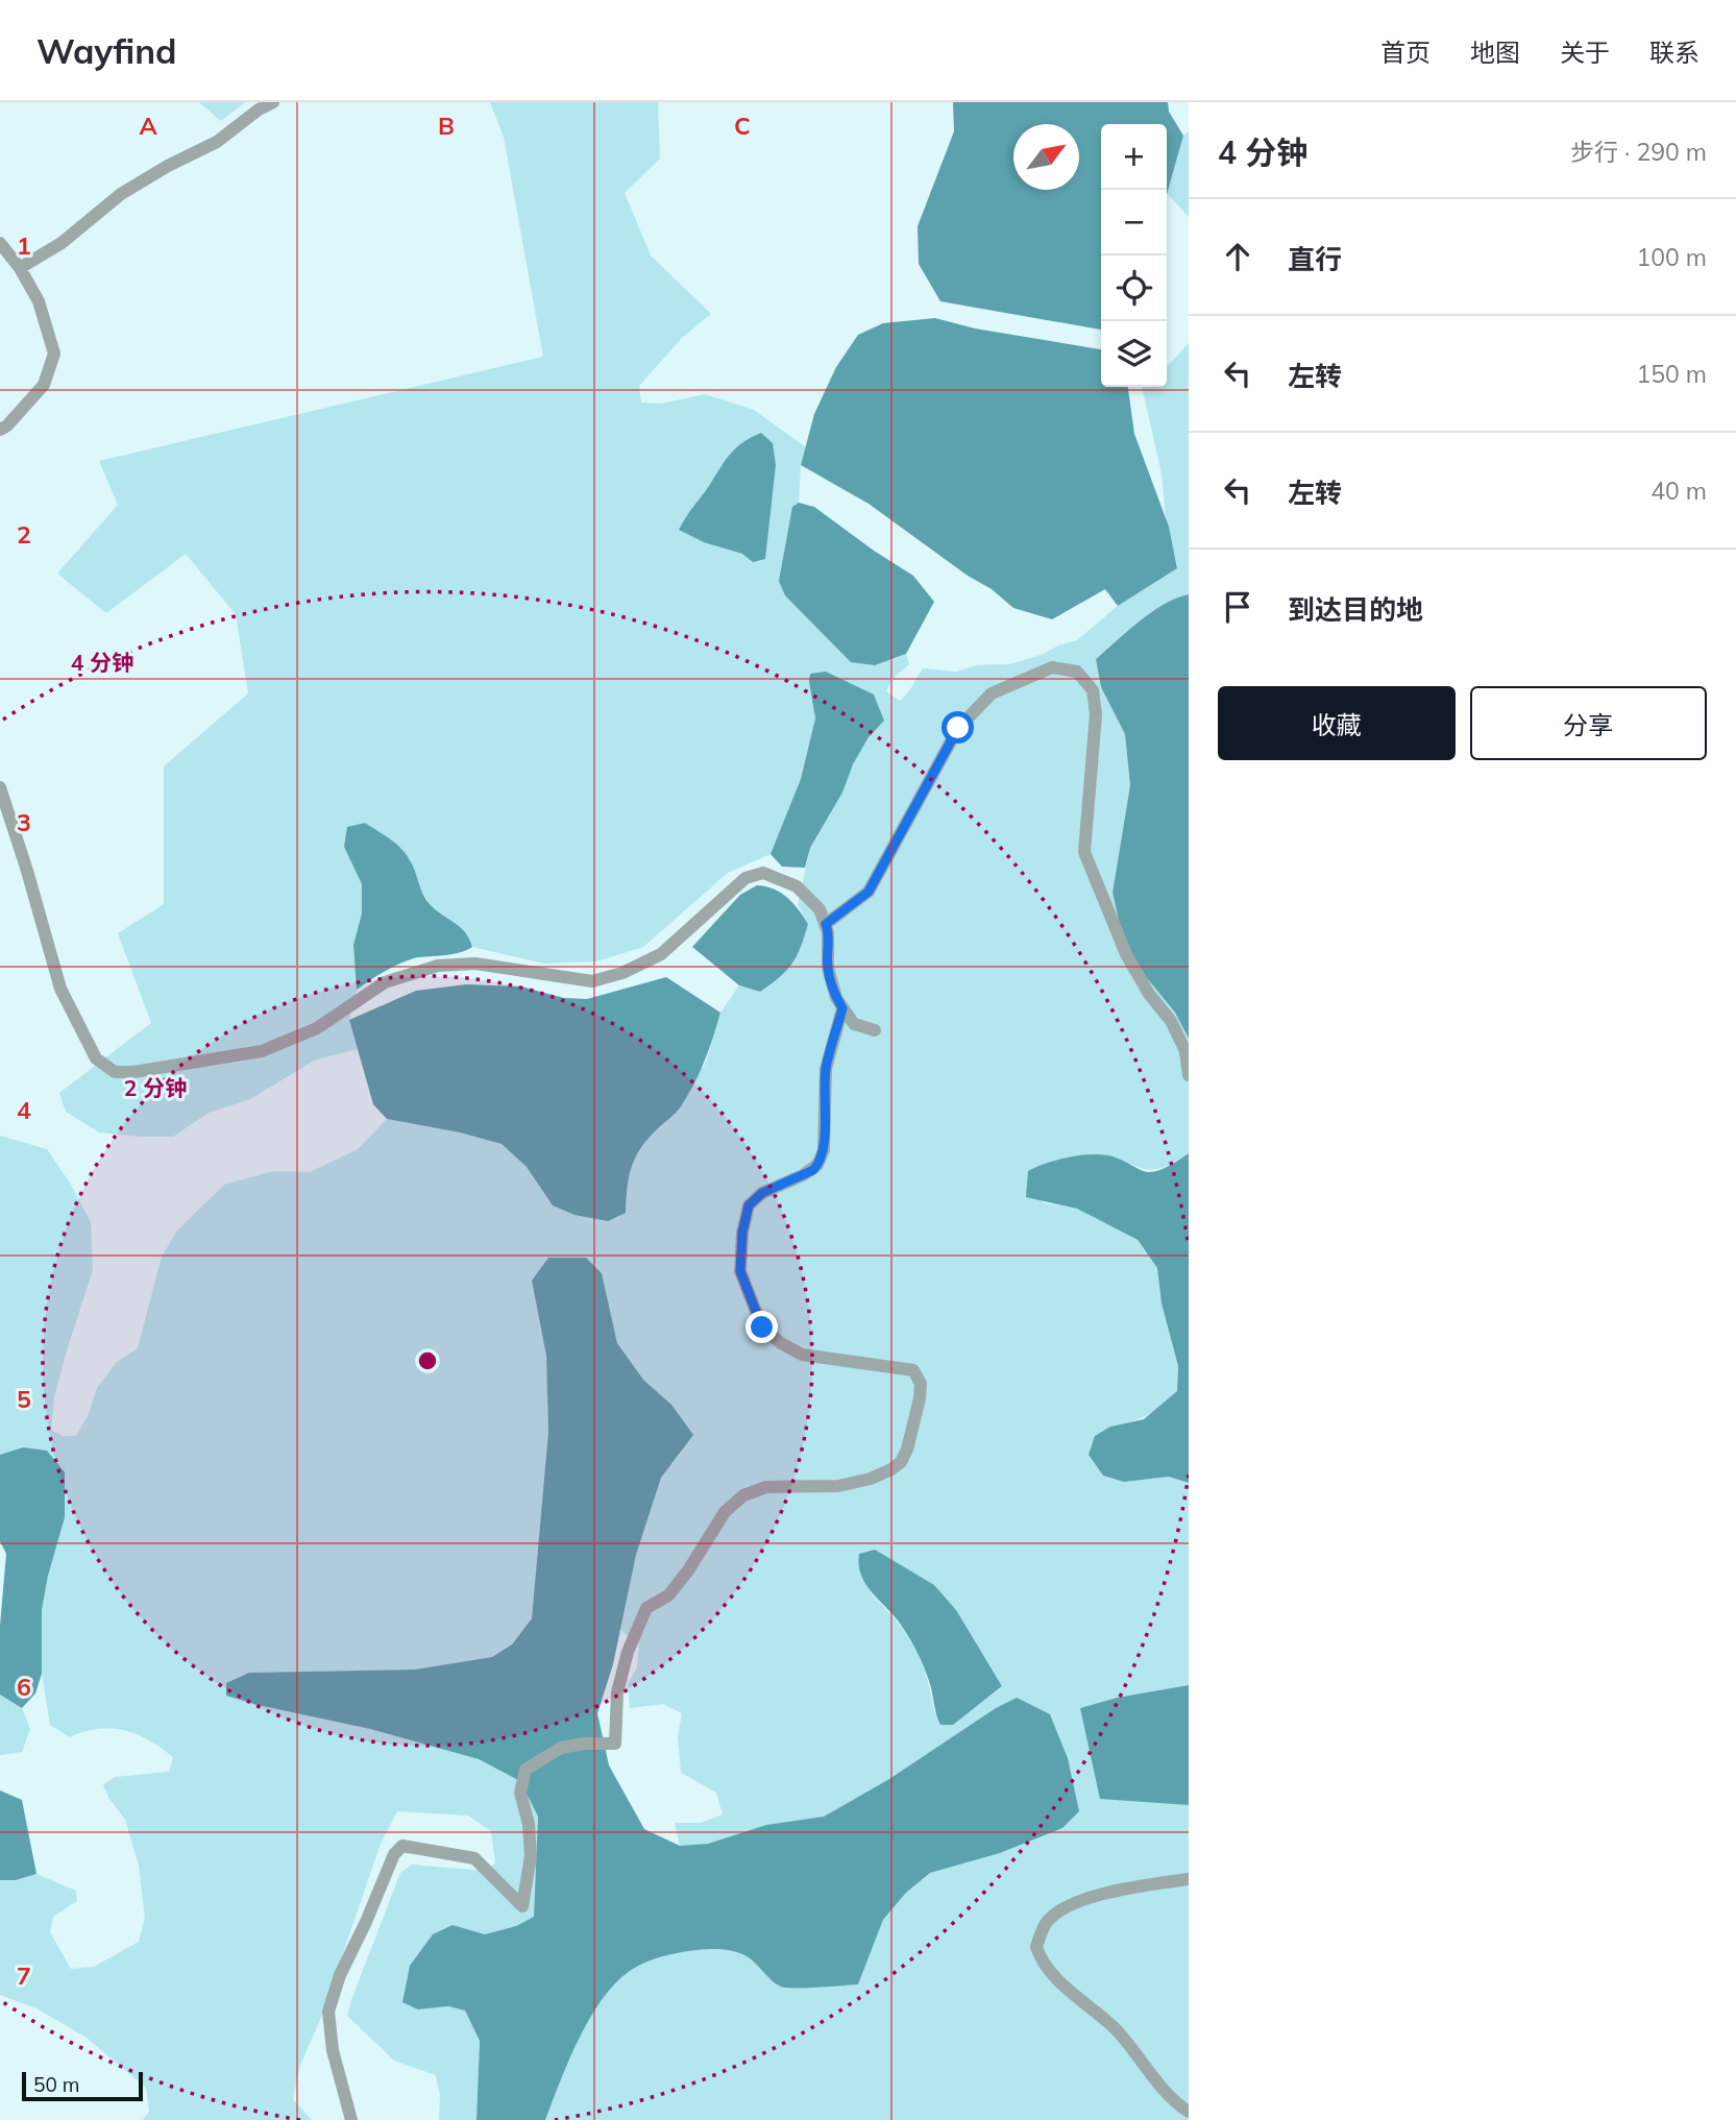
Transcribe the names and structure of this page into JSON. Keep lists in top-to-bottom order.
{
  "scale_bar": "50 m",
  "north": "top right",
  "page": {
    "header": "Wayfind",
    "nav": [
      "首页",
      "地图",
      "关于",
      "联系"
    ],
    "heading": ["4 分钟", "步行 · 290 m"],
    "map_buttons": ["+", "−"],
    "list": [
      ["直行", "100 m"],
      ["左转", "150 m"],
      ["左转", "40 m"],
      "到达目的地"
    ],
    "buttons": ["收藏", "分享"],
    "scale": "50 m"
  },
  "grid": {
    "columns": ["A", "B", "C"],
    "rows": [
      "1",
      "2",
      "3",
      "4",
      "5",
      "6",
      "7"
    ]
  },
  "rings": ["4 分钟", "2 分钟"]
}
